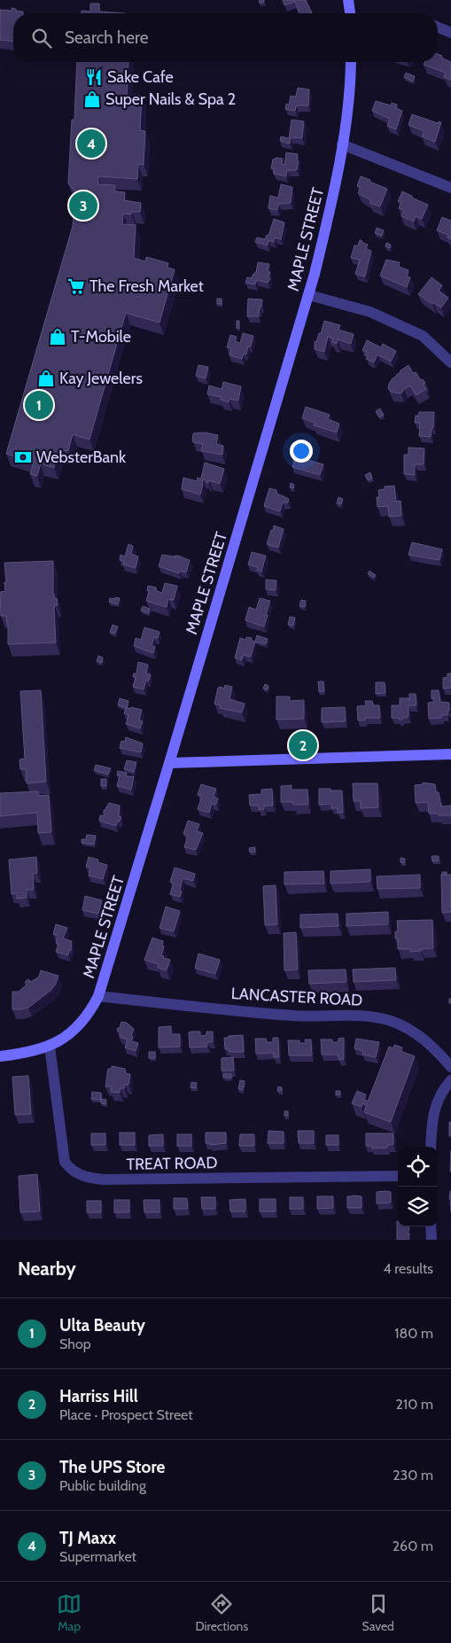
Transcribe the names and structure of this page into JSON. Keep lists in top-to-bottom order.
{
  "streets": {
    "main road": ["MAPLE STREET"],
    "street": ["LANCASTER ROAD", "TREAT ROAD"]
  },
  "crossings": [
    ["MAPLE STREET", "LANCASTER ROAD"],
    ["MAPLE STREET", "TREAT ROAD"]
  ],
  "places": {
    "restaurant": ["Sake Cafe"],
    "shop": ["Super Nails & Spa 2", "T-Mobile", "Kay Jewelers"],
    "supermarket": ["The Fresh Market"],
    "bank": ["WebsterBank"]
  },
  "page": {
    "search": "Search here",
    "pins": [
      "4",
      "3",
      "1",
      "2"
    ],
    "heading": ["Nearby", "4 results"],
    "list": [
      {
        "mark": "1",
        "name": "Ulta Beauty",
        "note": "Shop",
        "value": "180 m"
      },
      {
        "mark": "2",
        "name": "Harriss Hill",
        "note": "Place · Prospect Street",
        "value": "210 m"
      },
      {
        "mark": "3",
        "name": "The UPS Store",
        "note": "Public building",
        "value": "230 m"
      },
      {
        "mark": "4",
        "name": "TJ Maxx",
        "note": "Supermarket",
        "value": "260 m"
      }
    ],
    "nav": ["Map", "Directions", "Saved"]
  }
}
